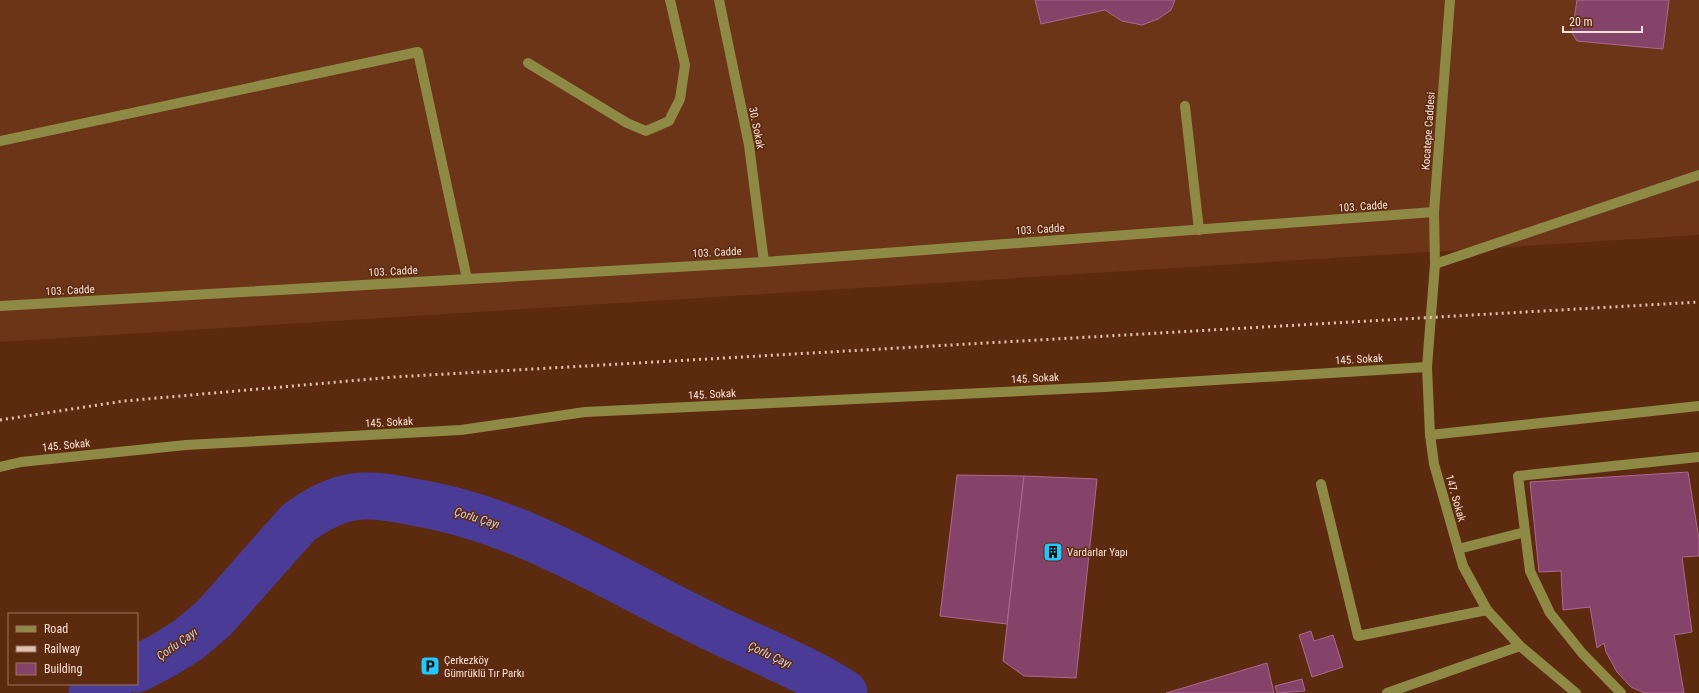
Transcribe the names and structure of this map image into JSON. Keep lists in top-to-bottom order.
{
  "streets": {
    "street": [
      "30. Sokak",
      "Kocatepe Caddesi",
      "103. Cadde",
      "145. Sokak",
      "147. Sokak"
    ]
  },
  "crossings": [
    ["30. Sokak", "103. Cadde"],
    ["Kocatepe Caddesi", "103. Cadde"],
    ["Kocatepe Caddesi", "147. Sokak"],
    ["145. Sokak", "147. Sokak"]
  ],
  "water": ["Çorlu Çayı"],
  "places": {
    "building": ["Vardarlar Yapı"],
    "parking": ["Çerkezköy Gümrüklü Tır Parkı"]
  },
  "legend": ["Road", "Railway", "Building"],
  "scale_bar": "20 m"
}
